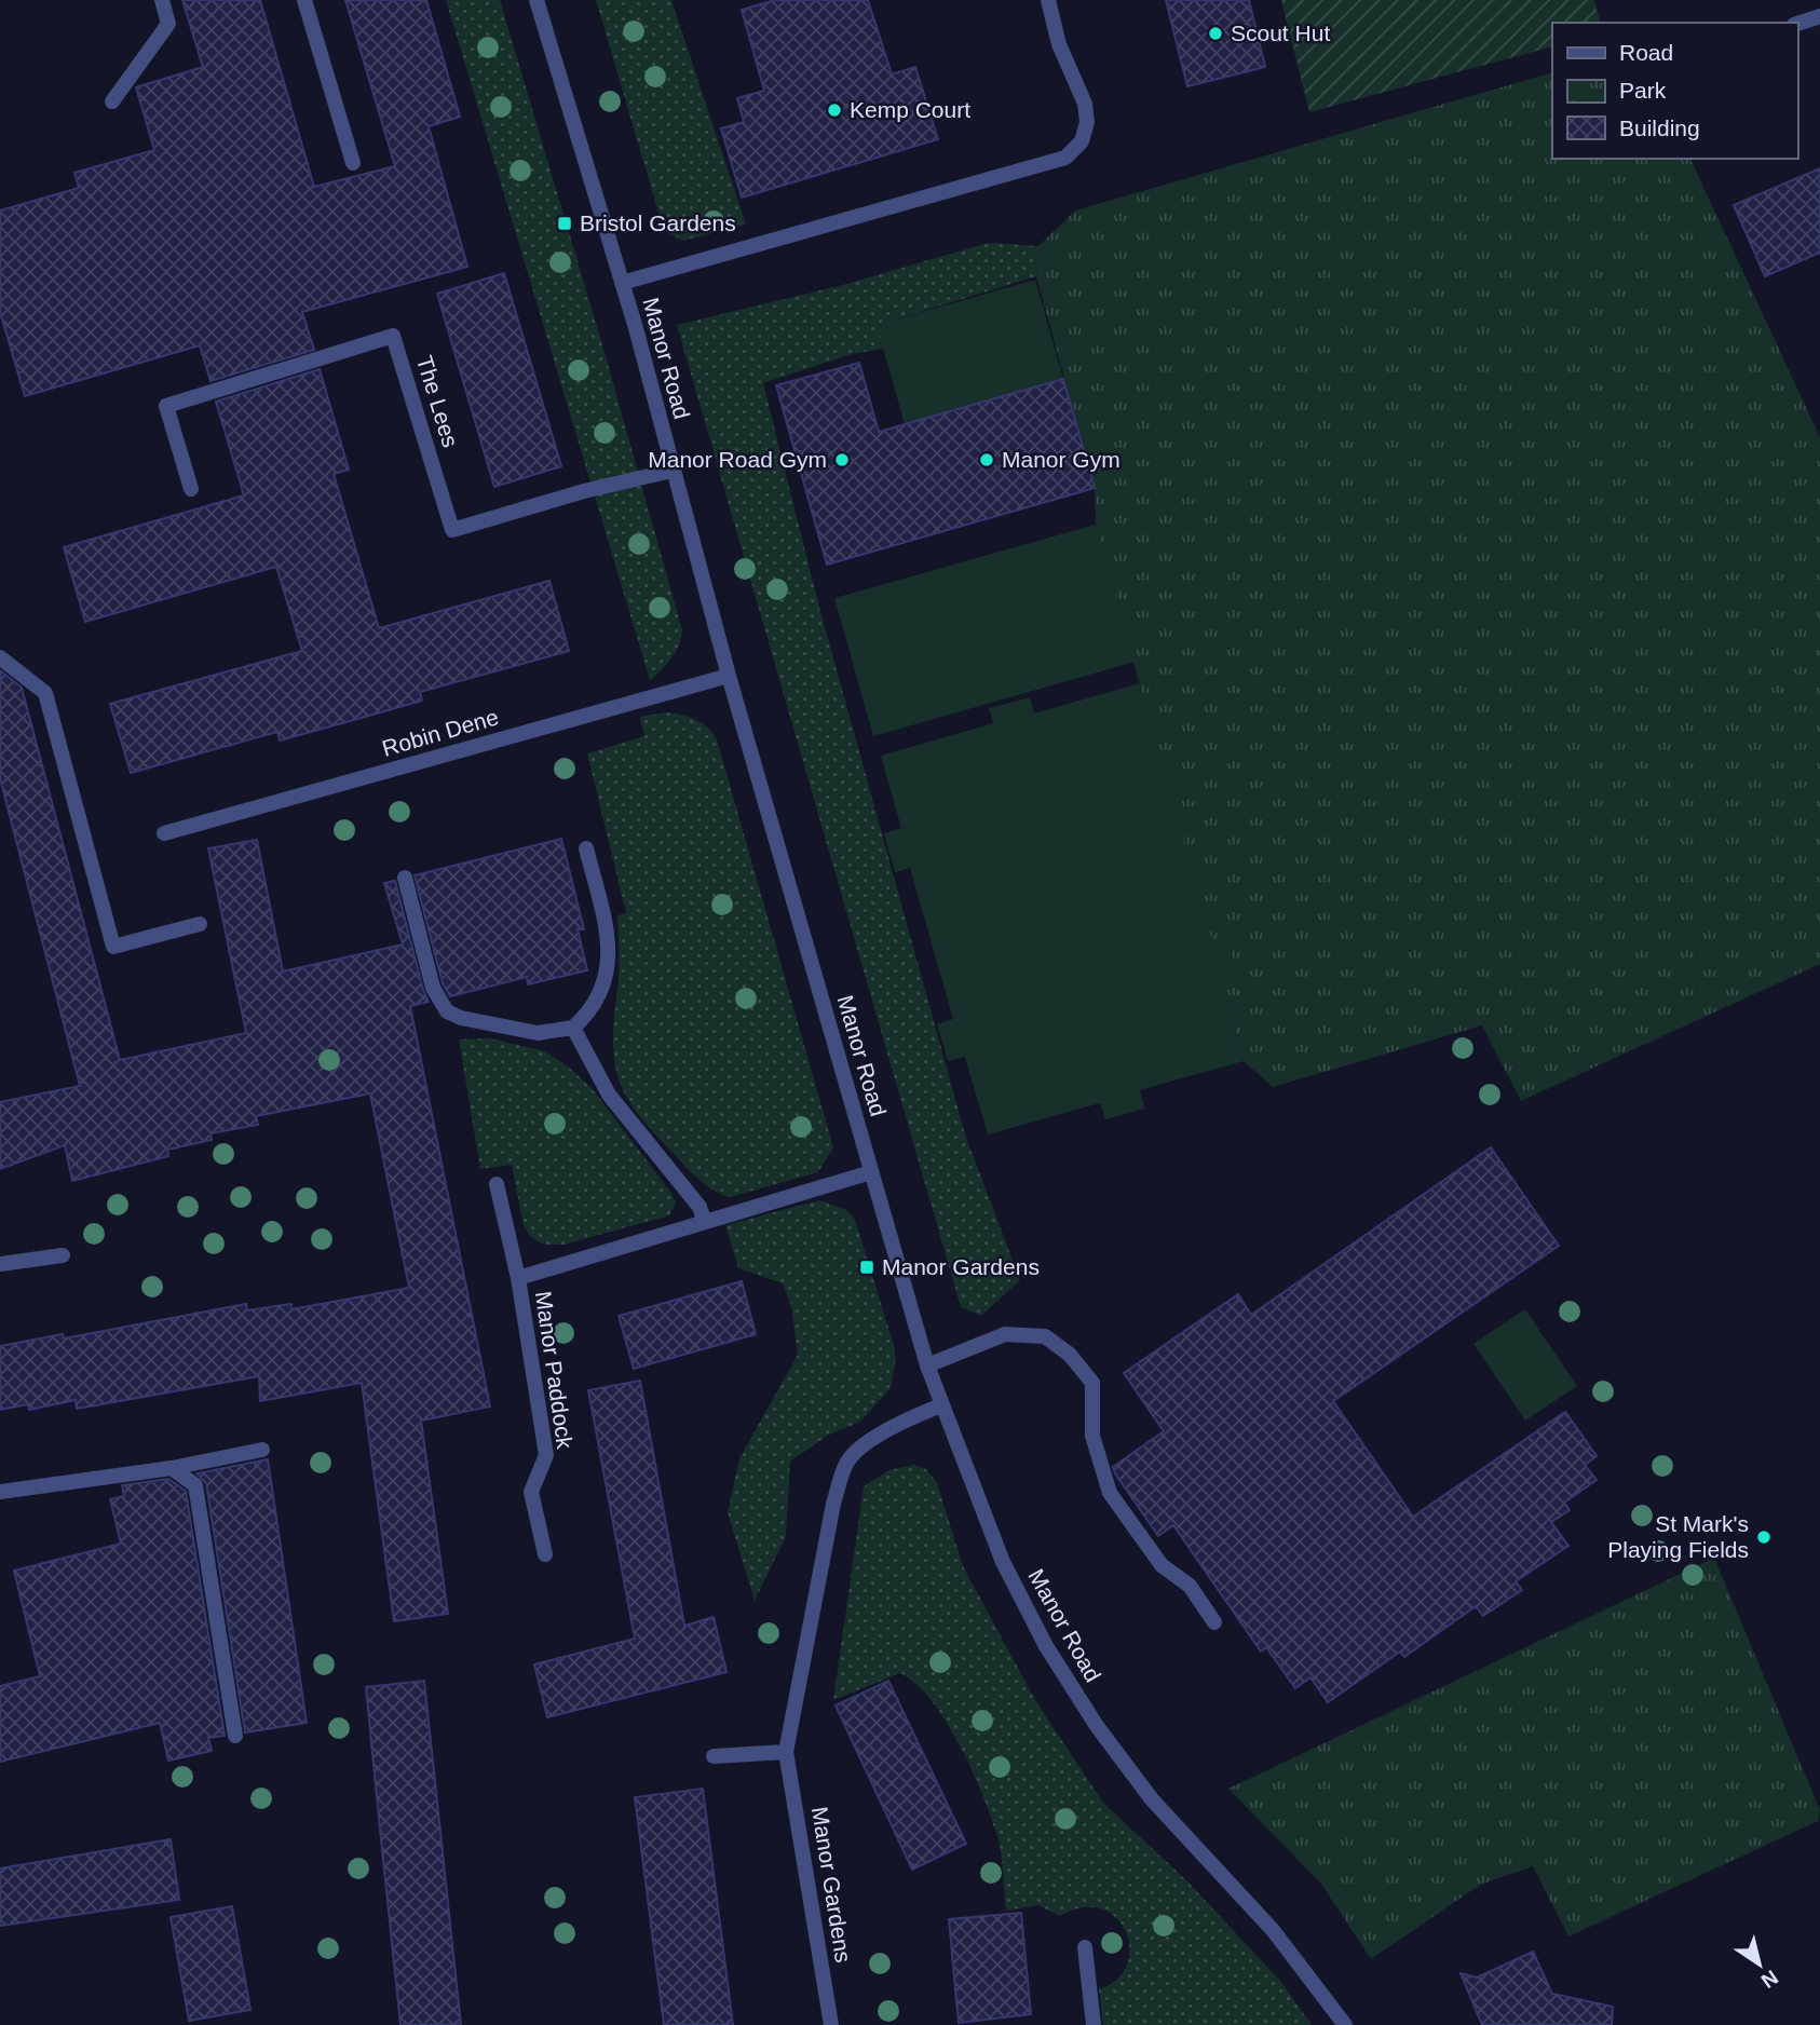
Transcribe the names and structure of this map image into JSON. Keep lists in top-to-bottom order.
{
  "streets": {
    "street": [
      "Manor Road",
      "The Lees",
      "Robin Dene",
      "Manor Paddock",
      "Manor Gardens"
    ]
  },
  "crossings": [
    ["Manor Road", "The Lees"],
    ["Manor Road", "Robin Dene"],
    ["Manor Road", "Manor Paddock"],
    ["Manor Road", "Manor Gardens"]
  ],
  "places": {
    "other": [
      "Scout Hut",
      "Kemp Court",
      "Manor Road Gym",
      "Manor Gym",
      "St Mark's Playing Fields"
    ],
    "transit": ["Bristol Gardens", "Manor Gardens"]
  },
  "legend": ["Road", "Park", "Building"],
  "north": "bottom right"
}
